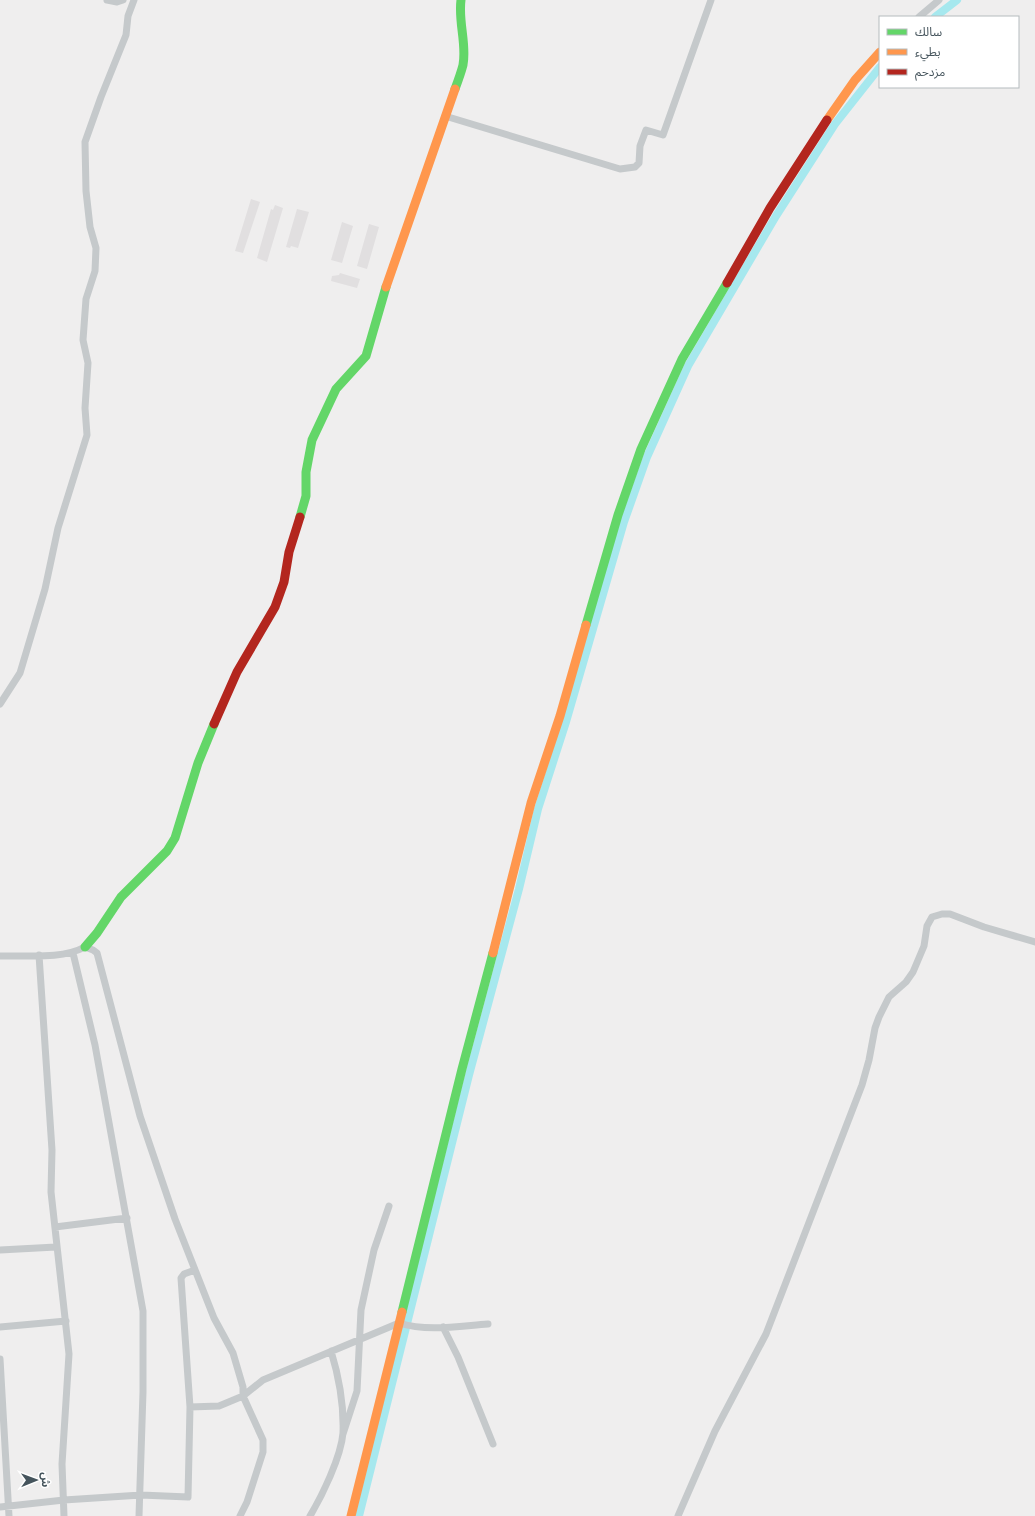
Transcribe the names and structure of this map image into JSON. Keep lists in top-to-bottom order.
{
  "legend": ["سالك", "بطيء", "مزدحم"],
  "north": "right"
}
